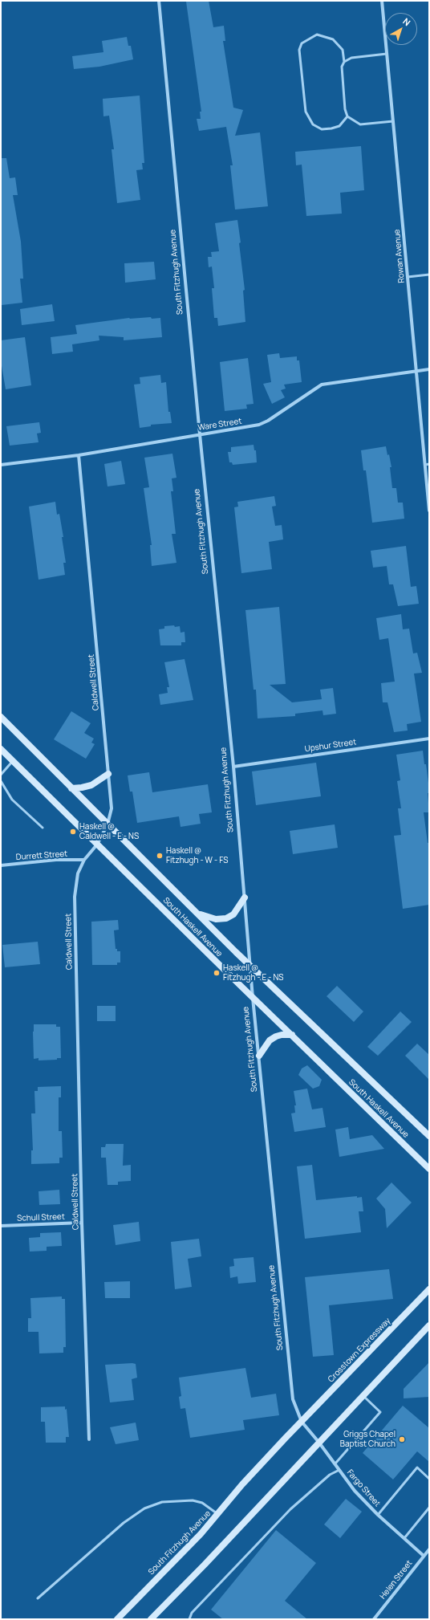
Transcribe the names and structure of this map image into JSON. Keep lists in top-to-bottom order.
{
  "streets": {
    "main road": ["South Fitzhugh Avenue", "South Haskell Avenue", "Crosstown Expressway"],
    "street": [
      "Rowan Avenue",
      "Ware Street",
      "Caldwell Street",
      "Upshur Street",
      "Durrett Street",
      "Schull Street",
      "Fargo Street",
      "Helen Street"
    ]
  },
  "crossings": [
    ["Rowan Avenue", "Ware Street"],
    ["South Fitzhugh Avenue", "Ware Street"],
    ["South Fitzhugh Avenue", "Upshur Street"],
    ["South Fitzhugh Avenue", "South Haskell Avenue"],
    ["South Fitzhugh Avenue", "Crosstown Expressway"],
    ["South Fitzhugh Avenue", "Fargo Street"],
    ["Ware Street", "Caldwell Street"],
    ["Caldwell Street", "Durrett Street"],
    ["Caldwell Street", "South Haskell Avenue"],
    ["Caldwell Street", "Schull Street"],
    ["Crosstown Expressway", "Fargo Street"],
    ["Fargo Street", "Helen Street"]
  ],
  "places": [
    "Haskell @ Caldwell - E - NS",
    "Haskell @ Fitzhugh - W - FS",
    "Haskell @ Fitzhugh - E - NS",
    "Griggs Chapel Baptist Church"
  ],
  "north": "top right"
}
